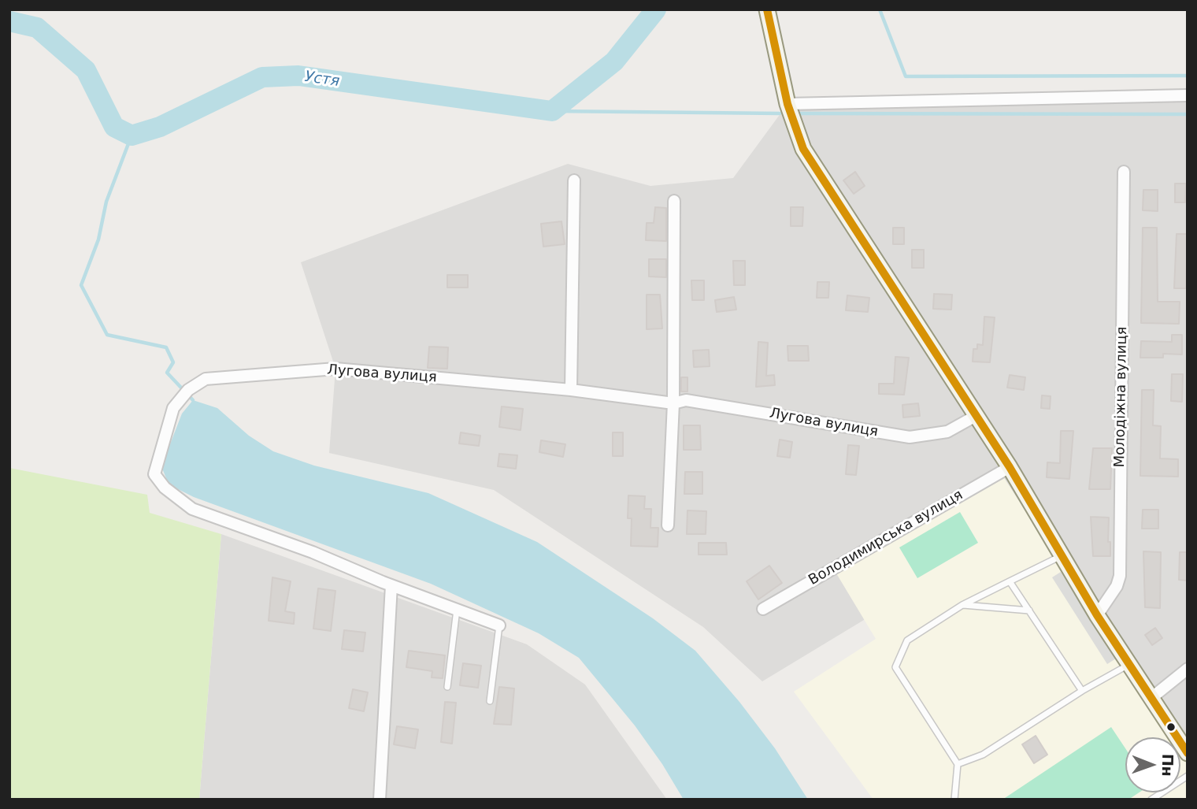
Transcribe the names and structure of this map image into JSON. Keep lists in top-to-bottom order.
{
  "streets": {
    "street": ["Лугова вулиця", "Молодіжна вулиця", "Володимирська вулиця"]
  },
  "water": ["Устя"],
  "north": "right"
}
